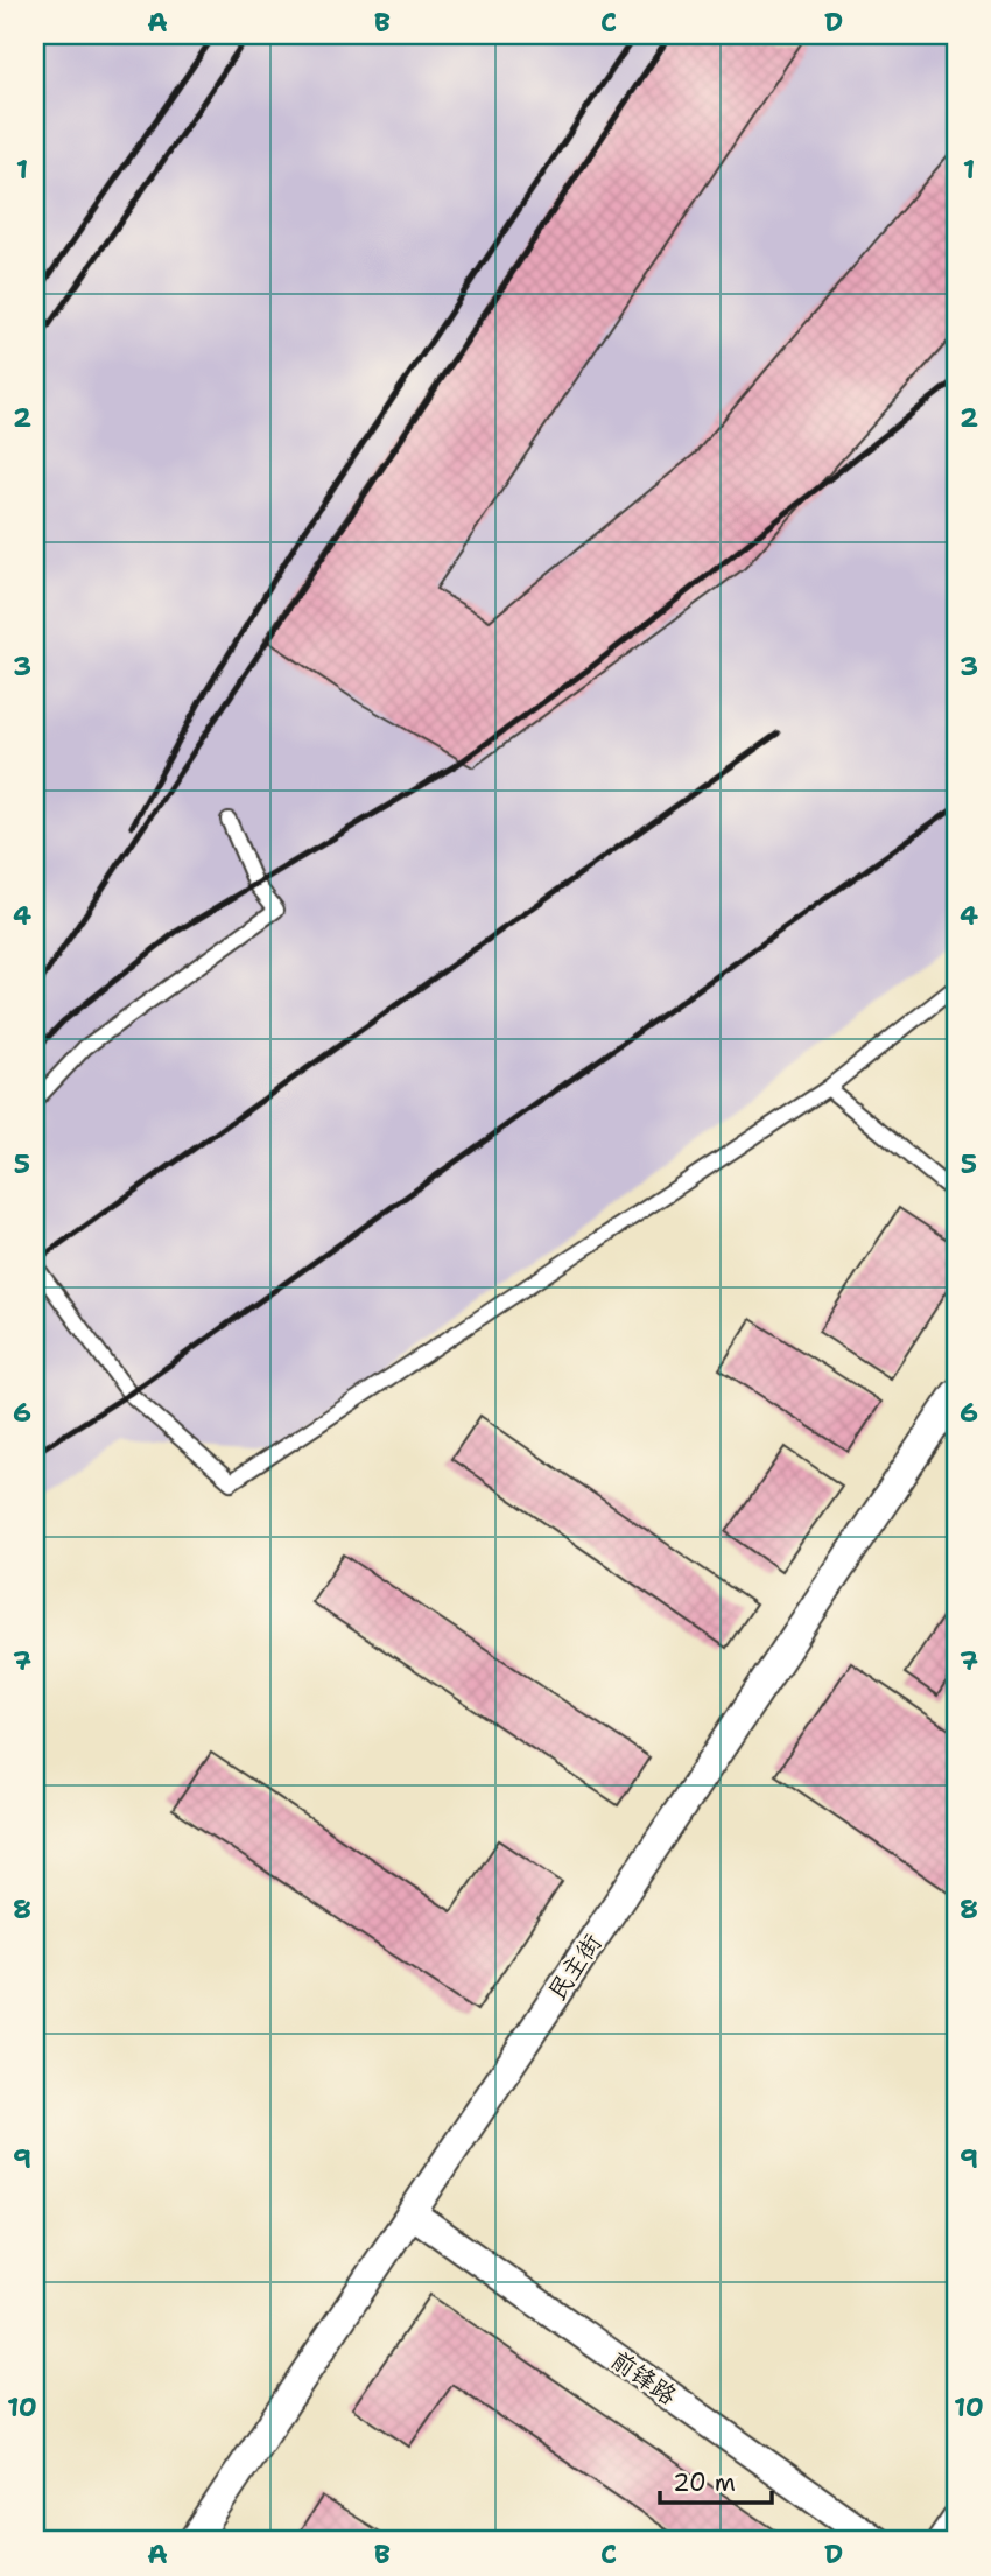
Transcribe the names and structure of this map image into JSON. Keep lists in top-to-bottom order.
{
  "streets": {
    "street": ["民主街", "前锋路"]
  },
  "crossings": [
    ["民主街", "前锋路"]
  ],
  "scale_bar": "20 m",
  "grid": {
    "columns": [
      "A",
      "B",
      "C",
      "D"
    ],
    "rows": [
      "1",
      "2",
      "3",
      "4",
      "5",
      "6",
      "7",
      "8",
      "9",
      "10"
    ]
  }
}
